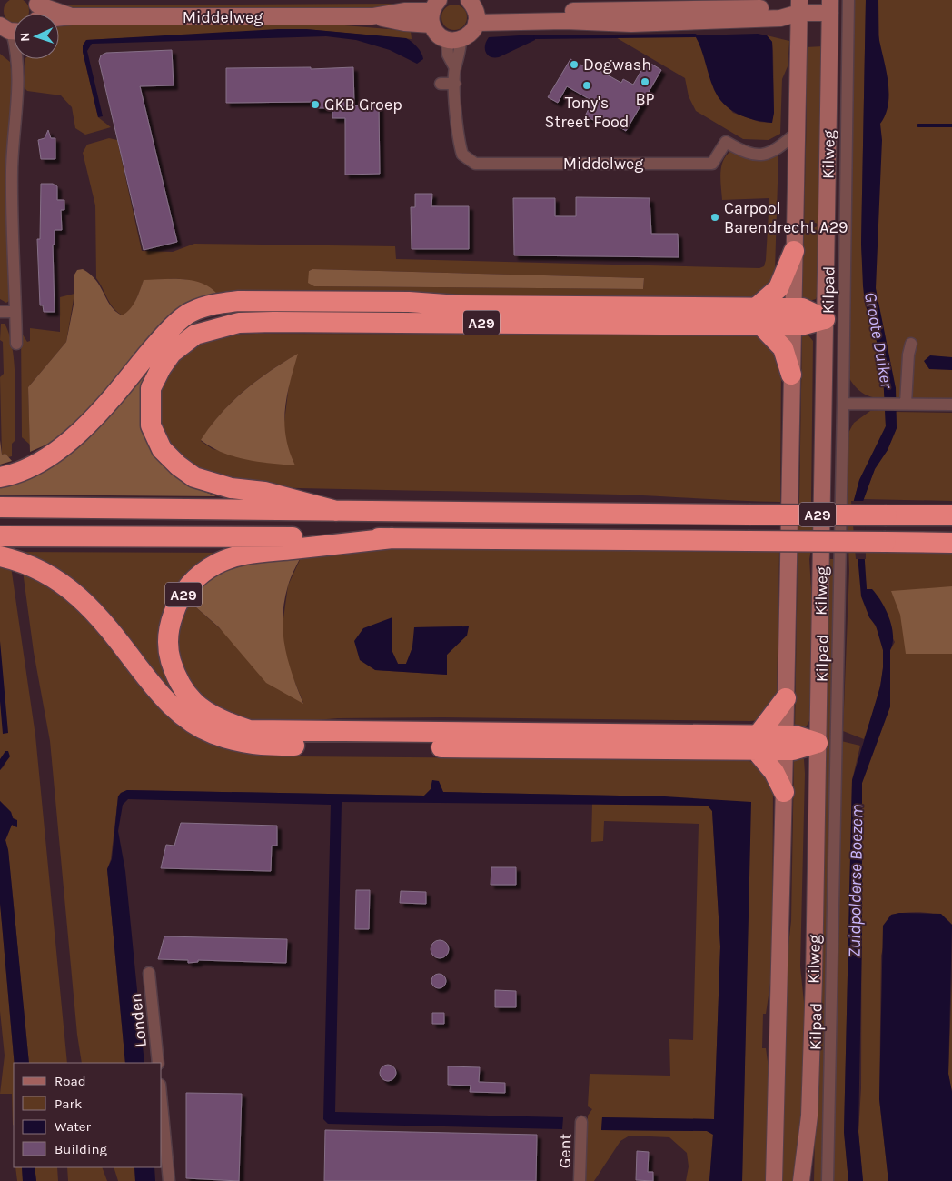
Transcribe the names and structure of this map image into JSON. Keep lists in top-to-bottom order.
{
  "streets": {
    "highway": ["A29"],
    "main road": ["Middelweg", "Kilweg"],
    "street": ["Kilpad", "Londen", "Gent"]
  },
  "crossings": [
    ["Middelweg", "Kilweg"],
    ["Kilweg", "A29"]
  ],
  "water": ["Groote Duiker", "Zuidpolderse Boezem"],
  "places": [
    "Dogwash",
    "BP",
    "Tony's Street Food",
    "GKB Groep",
    "Carpool Barendrecht A29"
  ],
  "legend": [
    "Road",
    "Park",
    "Water",
    "Building"
  ],
  "north": "left"
}
